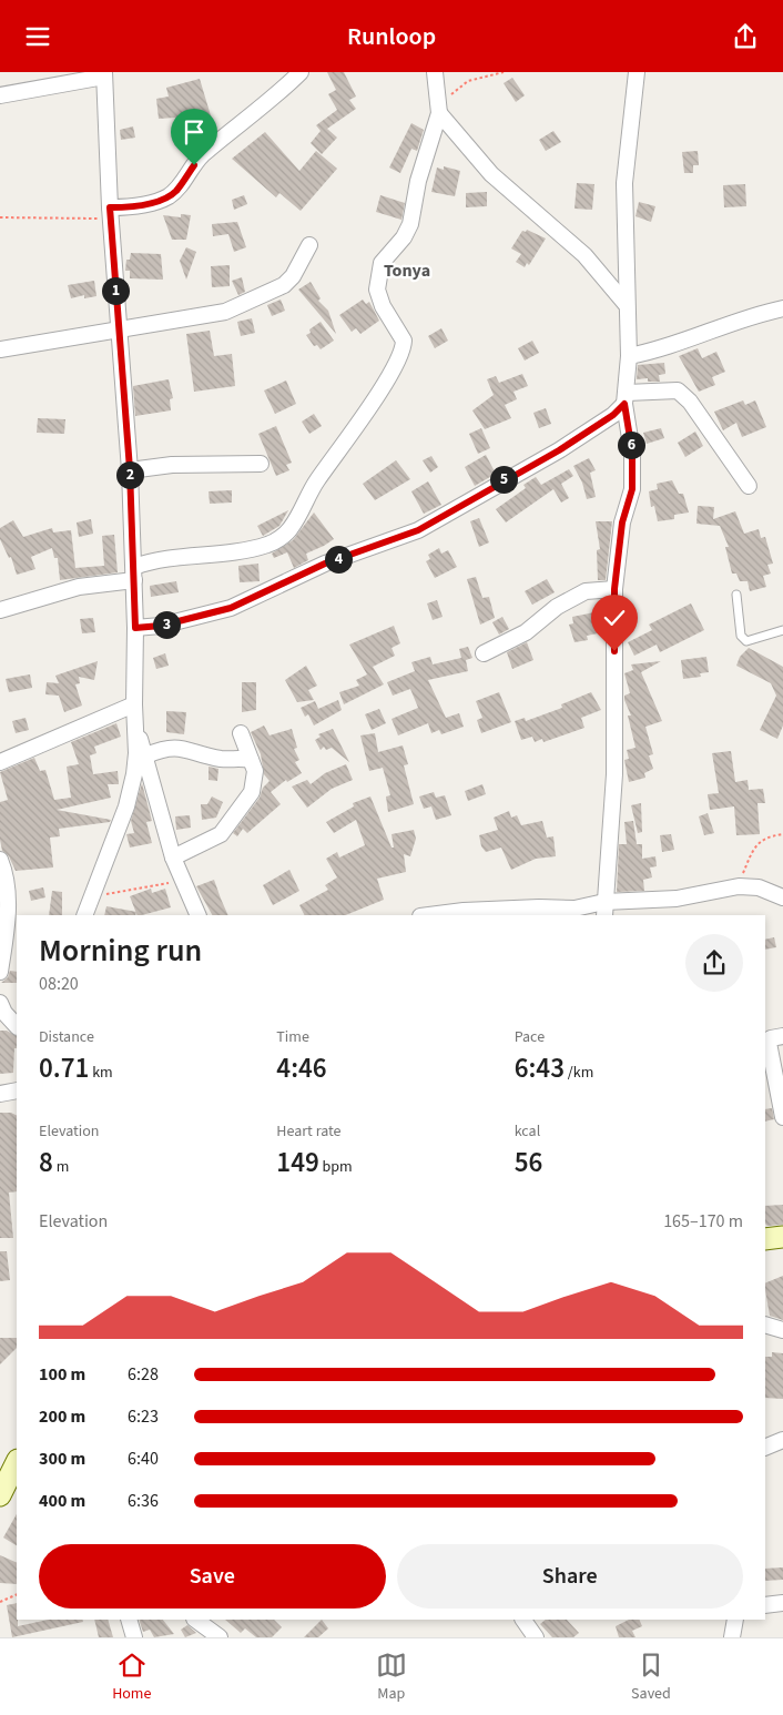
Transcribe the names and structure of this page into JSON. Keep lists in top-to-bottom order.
{
  "districts": ["Tonya"],
  "page": {
    "header": "Runloop",
    "pins": [
      "1",
      "6",
      "2",
      "5",
      "4",
      "3"
    ],
    "heading": ["Morning run", "08:20"],
    "stats": [
      ["Distance", "0.71 km"],
      ["Time", "4:46"],
      ["Pace", "6:43 /km"],
      ["Elevation", "8 m"],
      ["Heart rate", "149 bpm"],
      ["kcal", "56"]
    ],
    "chart": ["Elevation", "165–170 m"],
    "list": [
      {
        "name": "100 m",
        "note": "6:28"
      },
      {
        "name": "200 m",
        "note": "6:23"
      },
      {
        "name": "300 m",
        "note": "6:40"
      },
      {
        "name": "400 m",
        "note": "6:36"
      }
    ],
    "buttons": ["Save", "Share"],
    "tabs": ["Home", "Map", "Saved"]
  }
}
